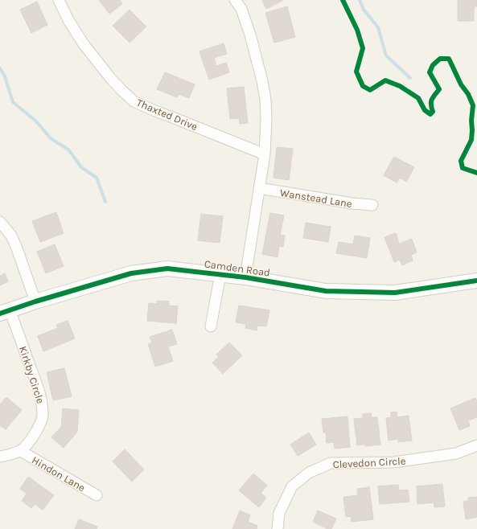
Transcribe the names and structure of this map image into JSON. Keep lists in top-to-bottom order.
{
  "streets": {
    "street": [
      "Thaxted Drive",
      "Wanstead Lane",
      "Camden Road",
      "Kirkby Circle",
      "Clevedon Circle",
      "Hindon Lane"
    ]
  },
  "crossings": [
    ["Camden Road", "Kirkby Circle"],
    ["Kirkby Circle", "Hindon Lane"]
  ]
}
